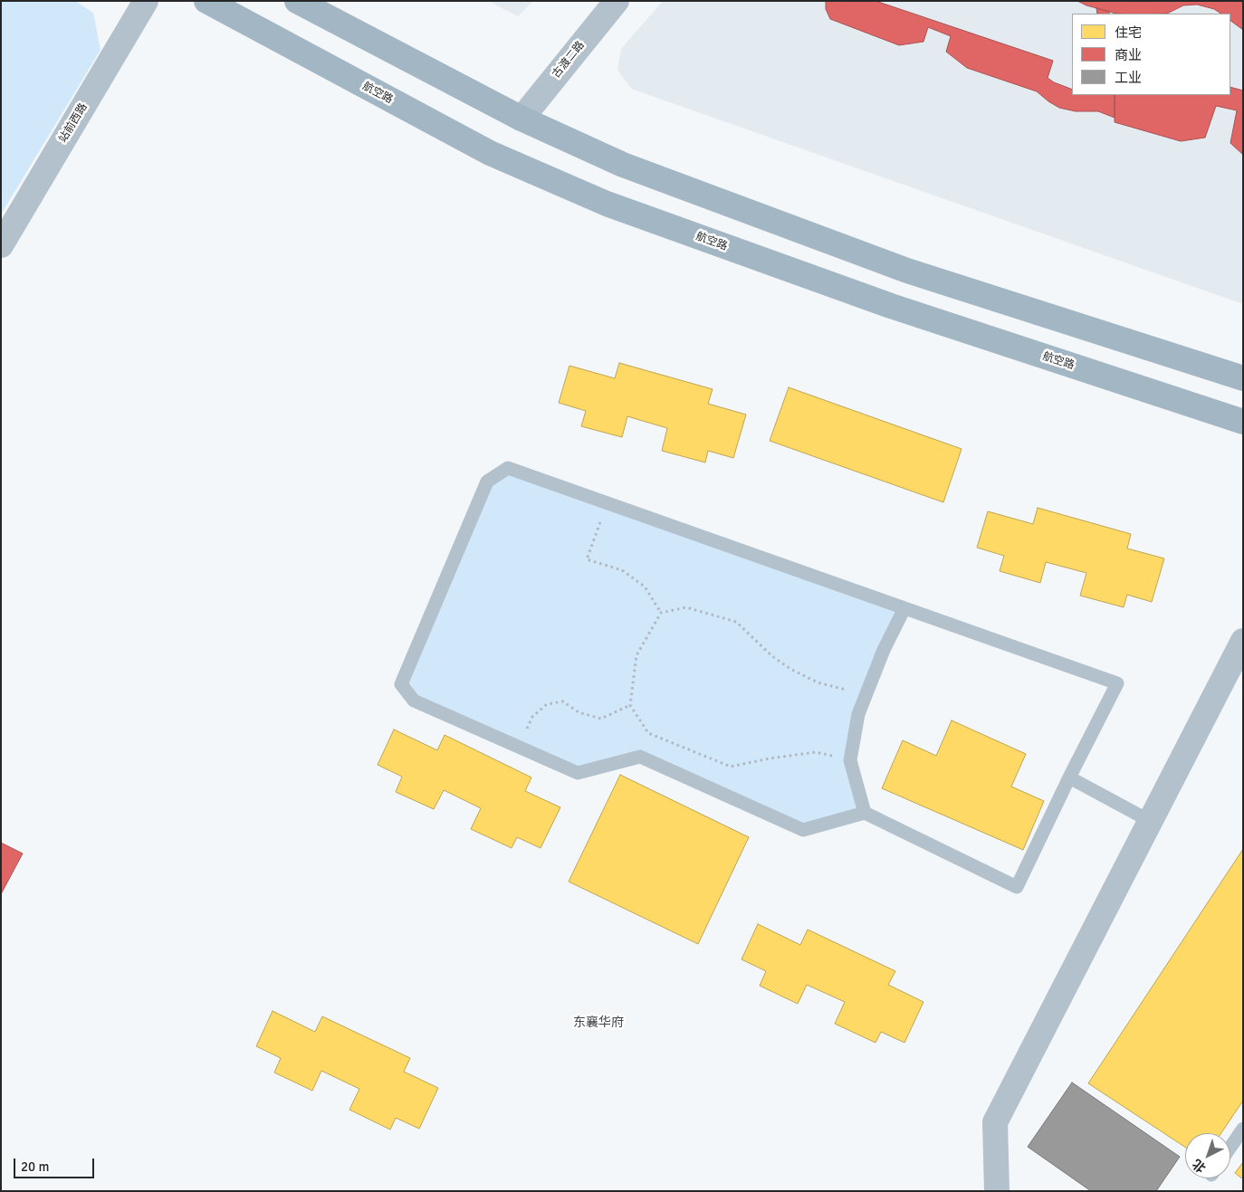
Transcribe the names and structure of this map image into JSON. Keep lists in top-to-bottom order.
{
  "streets": {
    "main road": ["航空路"],
    "street": ["古渡二路", "站前西路"]
  },
  "districts": ["东襄华府"],
  "legend": ["住宅", "商业", "工业"],
  "scale_bar": "20 m",
  "north": "bottom left"
}
